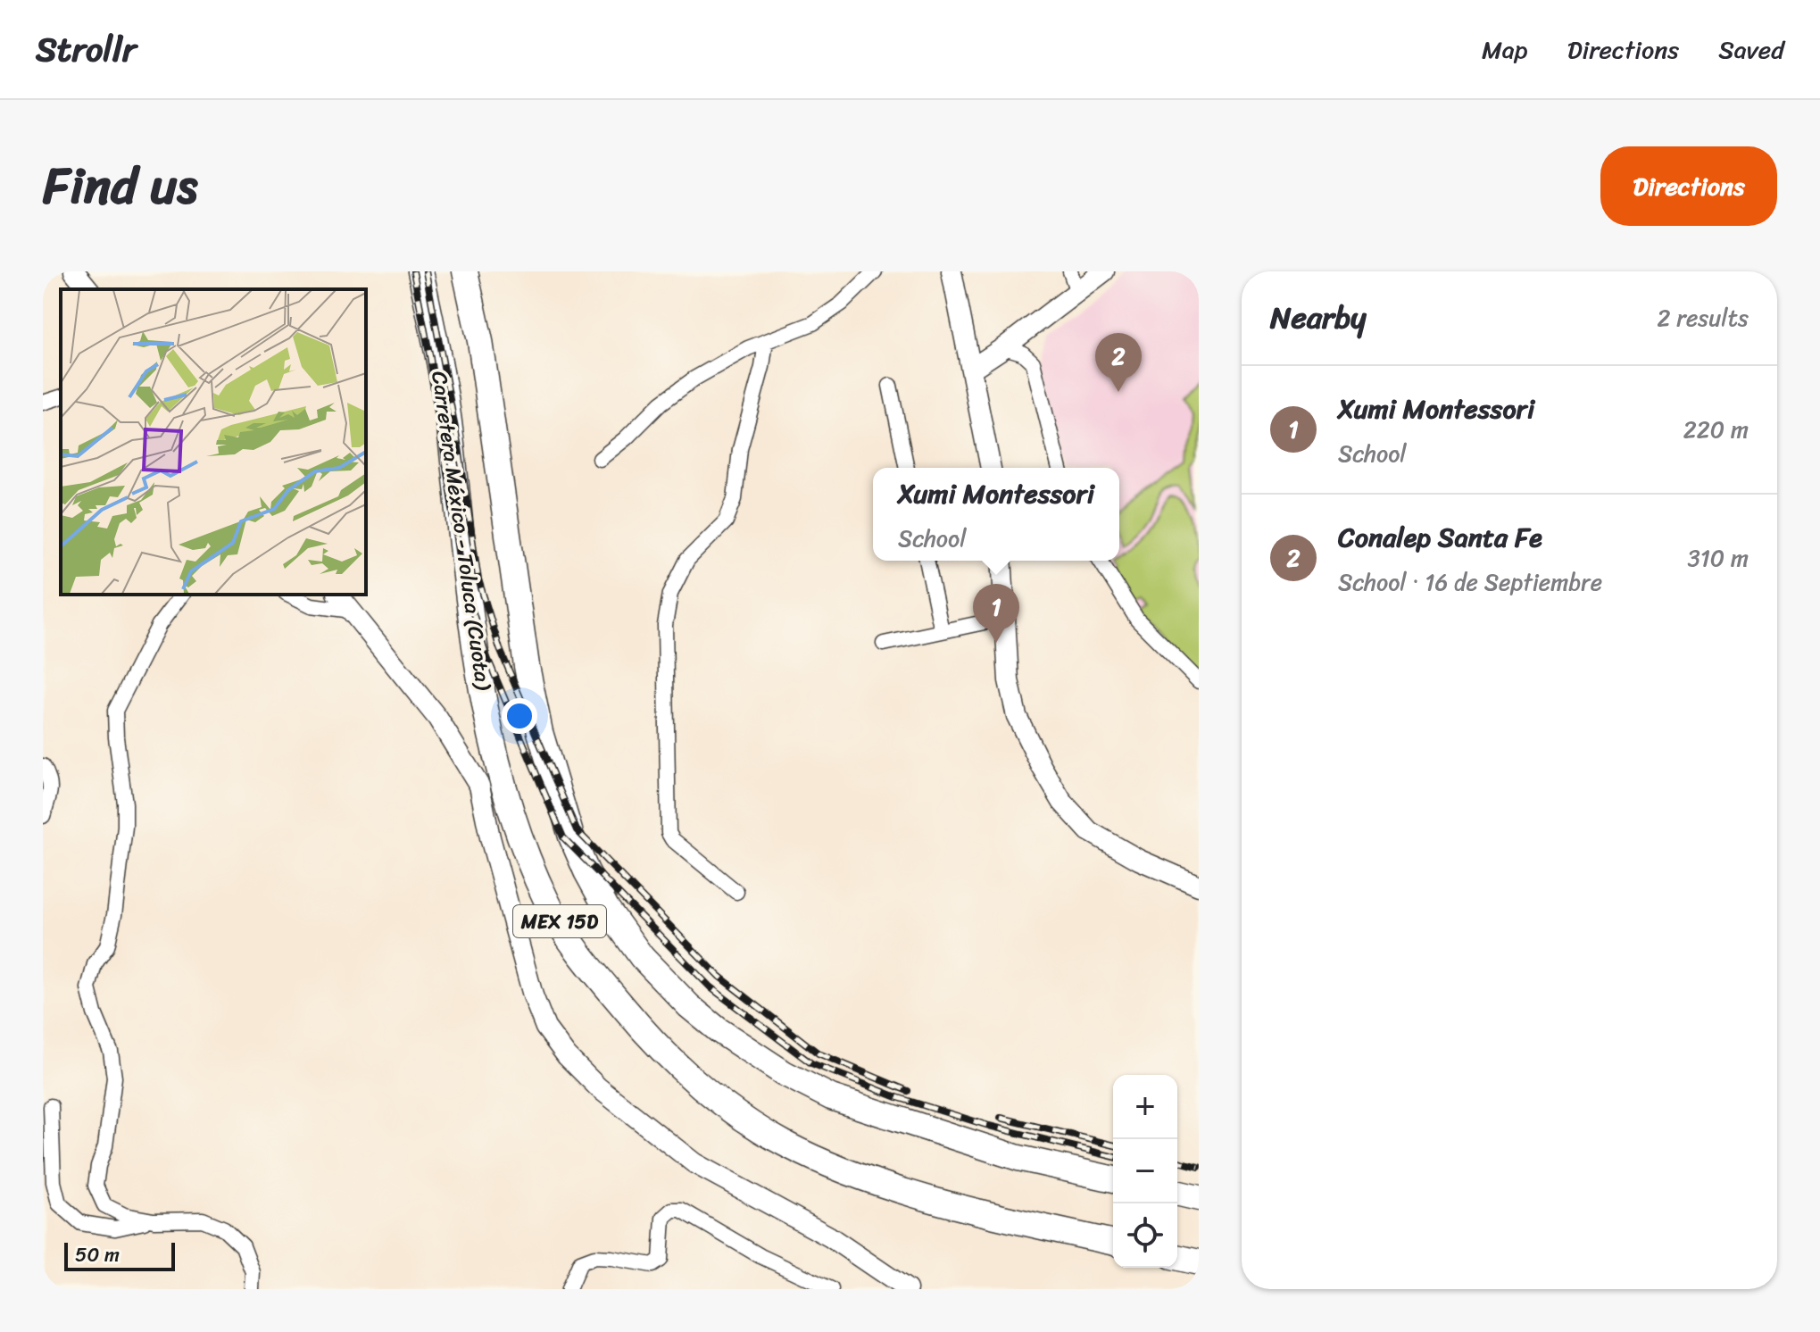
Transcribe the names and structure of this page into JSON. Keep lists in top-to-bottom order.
{
  "streets": {
    "highway": ["Carretera México - Toluca (Cuota)", "MEX 15D"]
  },
  "scale_bar": "50 m",
  "page": {
    "header": "Strollr",
    "nav": ["Map", "Directions", "Saved"],
    "title": "Find us",
    "buttons": "Directions",
    "heading": ["Nearby", "2 results"],
    "pins": ["2", "1"],
    "list": [
      {
        "mark": "1",
        "name": "Xumi Montessori",
        "note": "School",
        "value": "220 m"
      },
      {
        "mark": "2",
        "name": "Conalep Santa Fe",
        "note": "School · 16 de Septiembre",
        "value": "310 m"
      }
    ],
    "popup": ["Xumi Montessori", "School"],
    "map_buttons": ["+", "−"],
    "scale": "50 m"
  }
}
